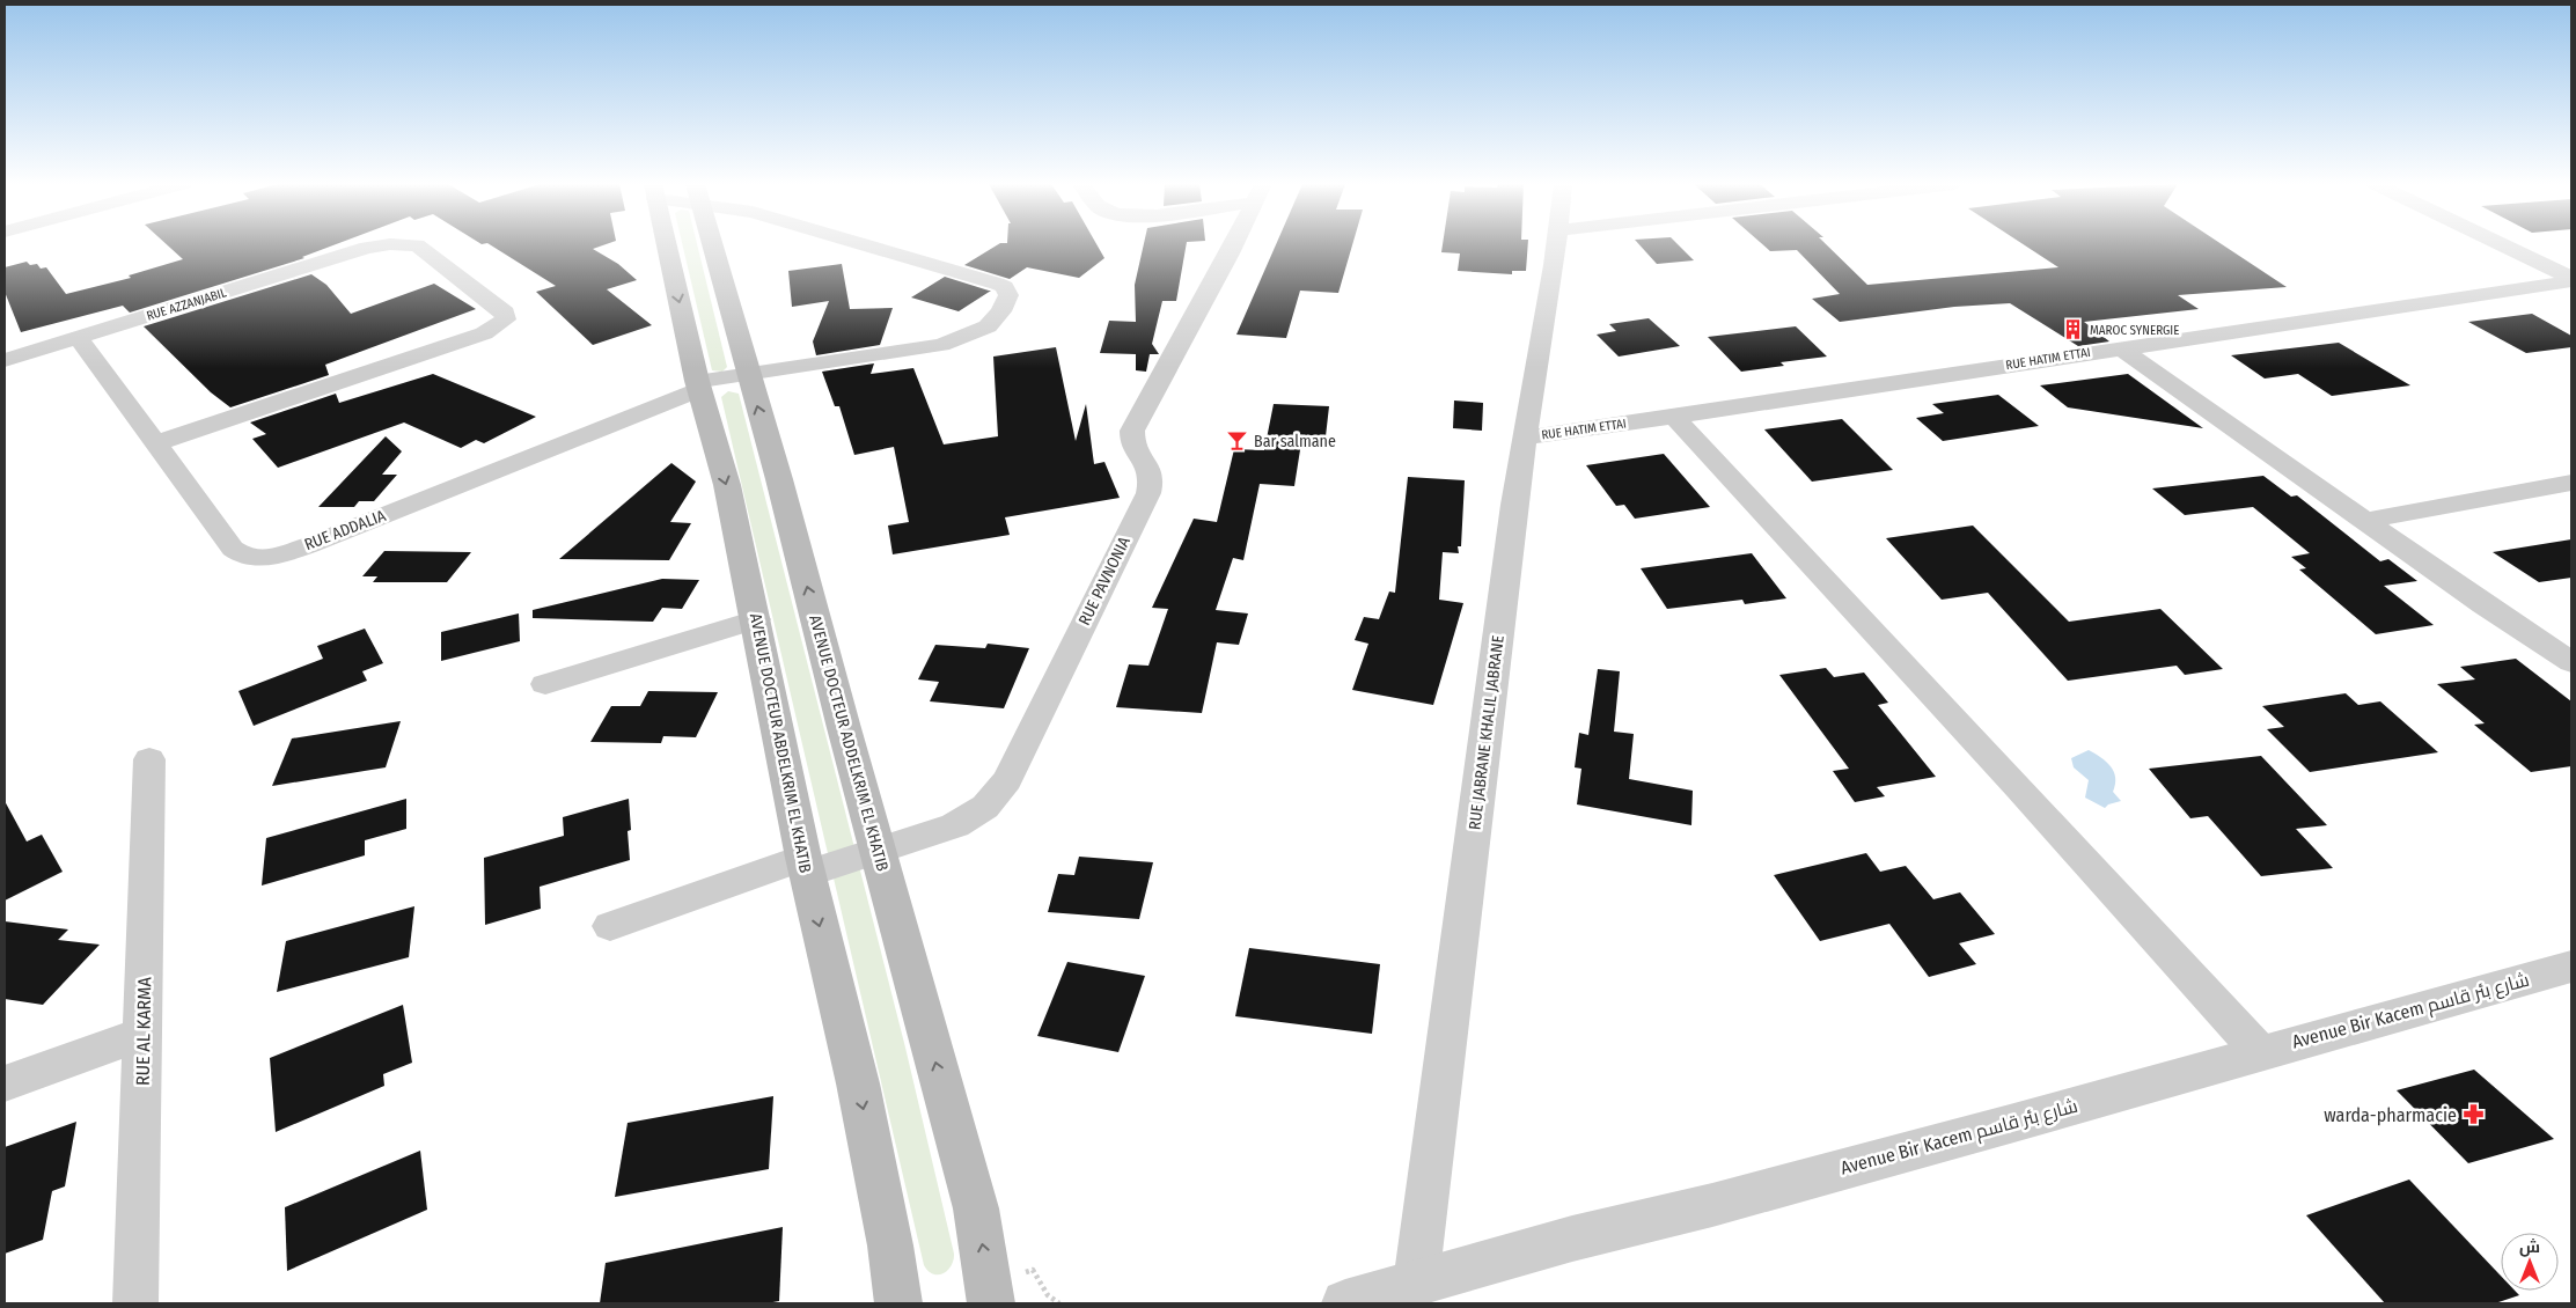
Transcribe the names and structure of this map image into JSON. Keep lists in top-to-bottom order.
{
  "streets": {
    "main road": ["AVENUE DOCTEUR ABDELKRIM EL KHATIB", "AVENUE DOCTEUR ADDELKRIM EL KHATIB"],
    "street": [
      "RUE AZZANJABIL",
      "RUE HATIM ETTAI",
      "RUE ADDALIA",
      "RUE PAVNONIA",
      "RUE JABRANE KHALIL JABRANE",
      "Avenue Bir Kacem شارع بئر قاسم",
      "RUE AL KARMA"
    ]
  },
  "crossings": [
    ["RUE AZZANJABIL", "RUE ADDALIA"],
    ["RUE HATIM ETTAI", "RUE JABRANE KHALIL JABRANE"],
    ["RUE ADDALIA", "AVENUE DOCTEUR ABDELKRIM EL KHATIB"],
    ["RUE ADDALIA", "AVENUE DOCTEUR ADDELKRIM EL KHATIB"],
    ["RUE PAVNONIA", "AVENUE DOCTEUR ABDELKRIM EL KHATIB"],
    ["RUE PAVNONIA", "AVENUE DOCTEUR ADDELKRIM EL KHATIB"],
    ["RUE JABRANE KHALIL JABRANE", "Avenue Bir Kacem شارع بئر قاسم"]
  ],
  "one_way": ["AVENUE DOCTEUR ABDELKRIM EL KHATIB", "AVENUE DOCTEUR ADDELKRIM EL KHATIB"],
  "places": {
    "building": ["MAROC SYNERGIE"],
    "bar": ["Bar salmane"],
    "pharmacy": ["warda-pharmacie"]
  },
  "north": "top"
}
